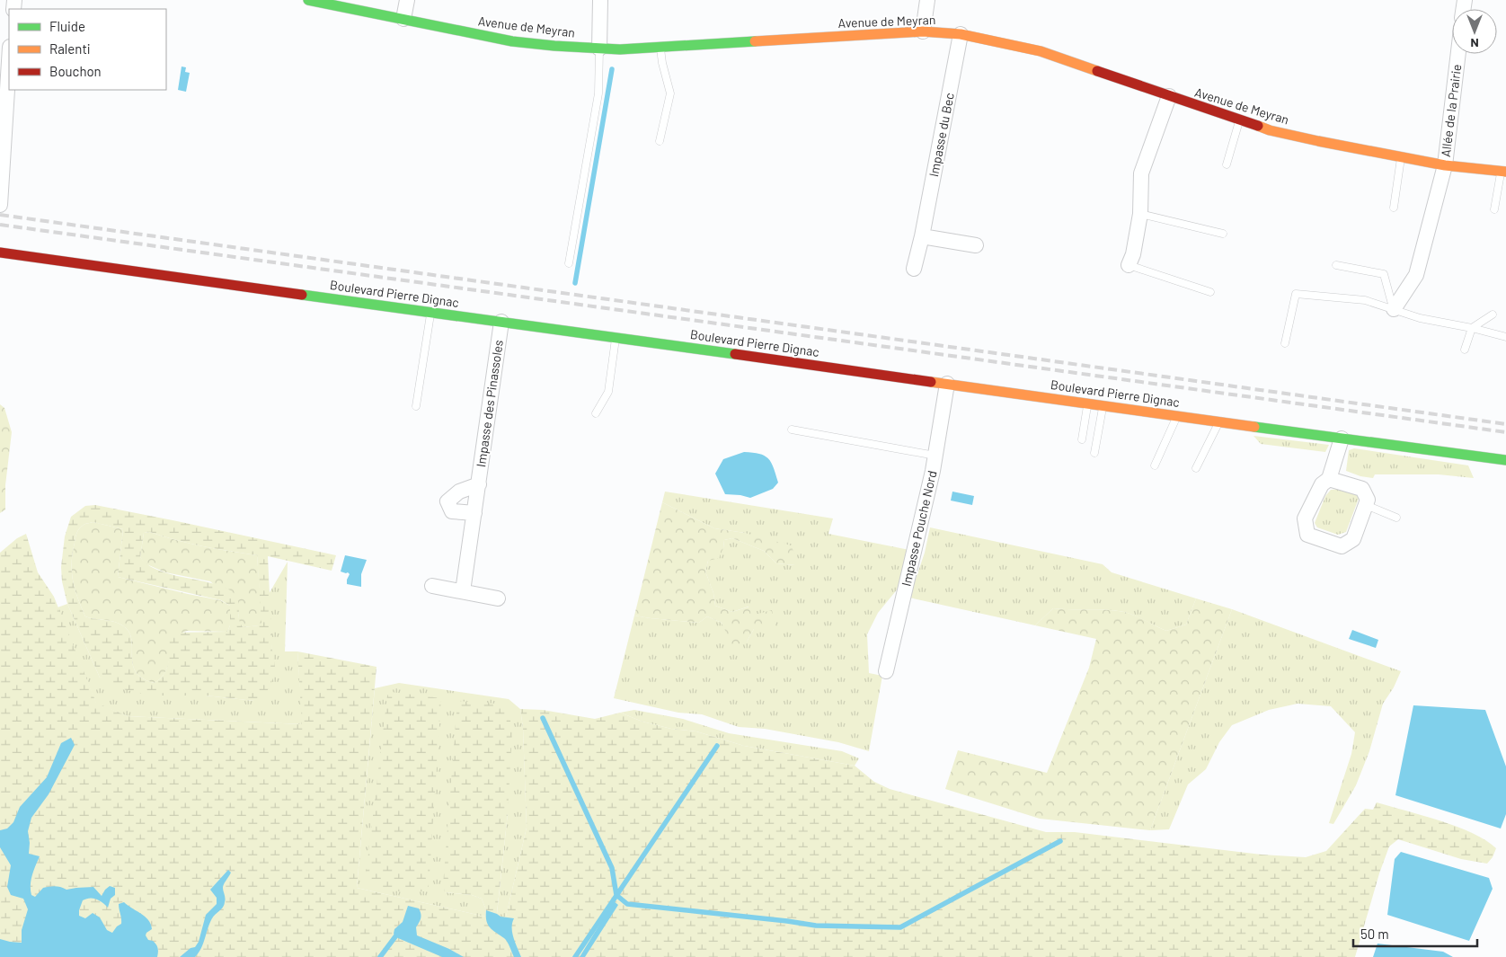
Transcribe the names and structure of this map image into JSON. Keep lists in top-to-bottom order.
{
  "streets": {
    "street": [
      "Avenue de Meyran",
      "Allée de la Prairie",
      "Impasse du Bec",
      "Boulevard Pierre Dignac",
      "Impasse des Pinassoles",
      "Impasse Pouche Nord"
    ]
  },
  "crossings": [
    ["Avenue de Meyran", "Allée de la Prairie"],
    ["Avenue de Meyran", "Impasse du Bec"],
    ["Boulevard Pierre Dignac", "Impasse des Pinassoles"],
    ["Boulevard Pierre Dignac", "Impasse Pouche Nord"]
  ],
  "legend": ["Fluide", "Ralenti", "Bouchon"],
  "scale_bar": "50 m",
  "north": "bottom"
}
